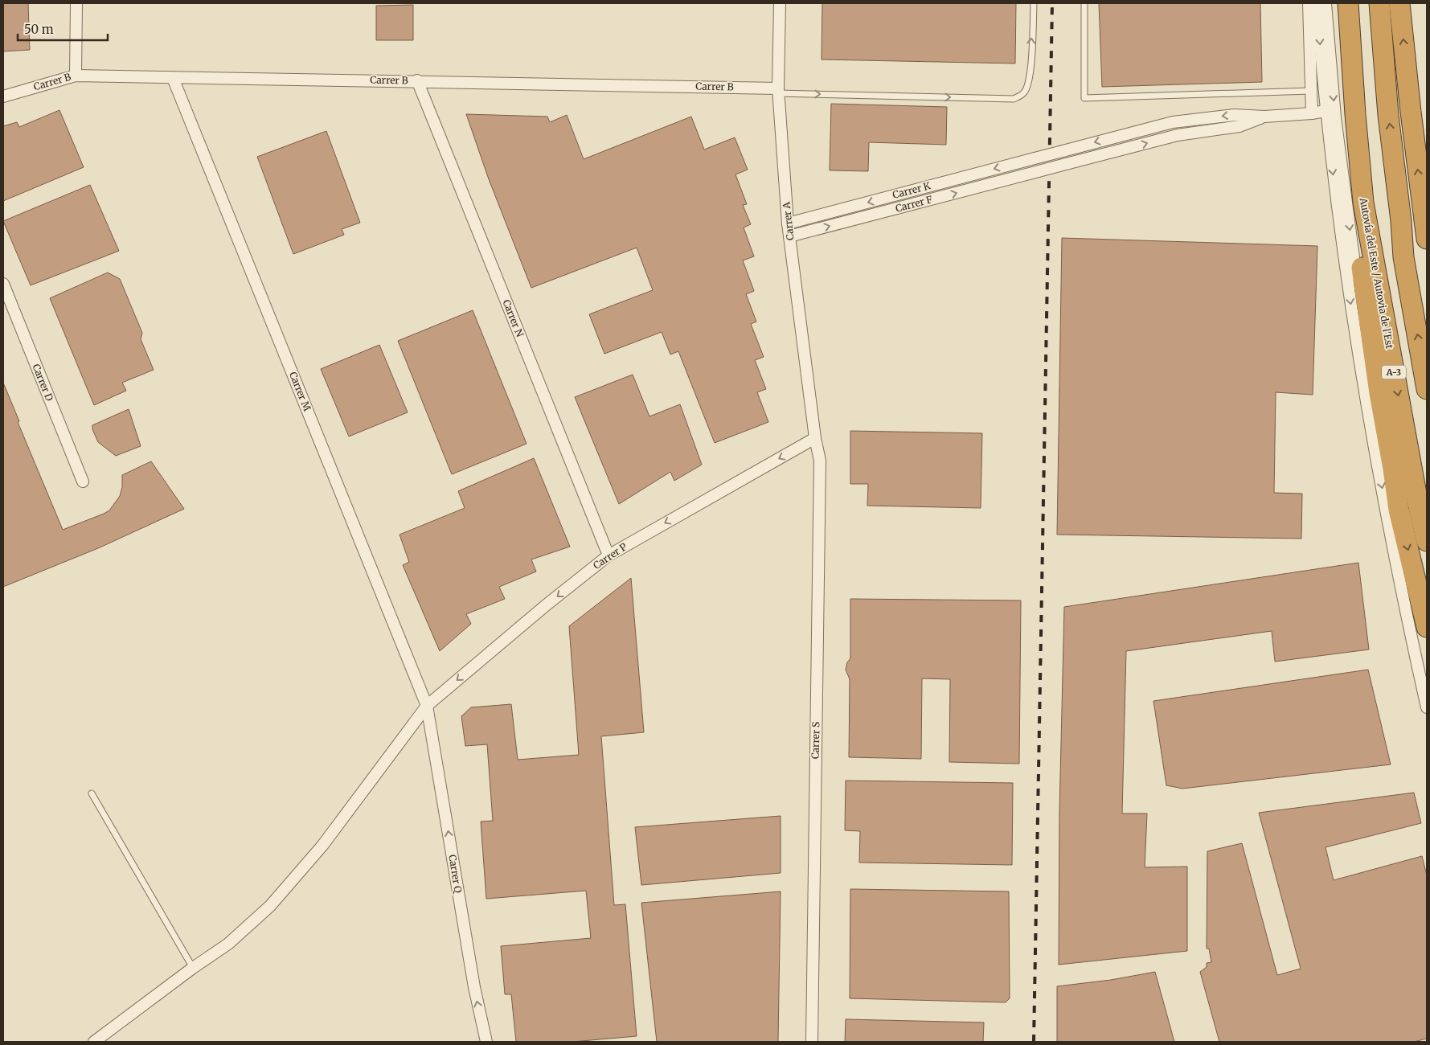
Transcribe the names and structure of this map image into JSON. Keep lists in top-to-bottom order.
{
  "streets": {
    "highway": ["Autovía del Este / Autovia de l'Est", "A-3"],
    "street": [
      "Carrer B",
      "Carrer K",
      "Carrer F",
      "Carrer A",
      "Carrer N",
      "Carrer D",
      "Carrer M",
      "Carrer P",
      "Carrer S",
      "Carrer Q"
    ]
  },
  "crossings": [
    ["Carrer B", "Carrer A"],
    ["Carrer B", "Carrer N"],
    ["Carrer B", "Carrer M"],
    ["Carrer K", "Carrer F"],
    ["Carrer K", "Carrer A"],
    ["Carrer F", "Carrer A"],
    ["Carrer A", "Carrer P"],
    ["Carrer A", "Carrer S"],
    ["Carrer N", "Carrer P"],
    ["Carrer M", "Carrer P"],
    ["Carrer M", "Carrer Q"],
    ["Carrer P", "Carrer S"],
    ["Carrer P", "Carrer Q"]
  ],
  "one_way": [
    "Carrer K",
    "Carrer F",
    "Carrer P",
    "Carrer Q"
  ],
  "scale_bar": "50 m"
}
